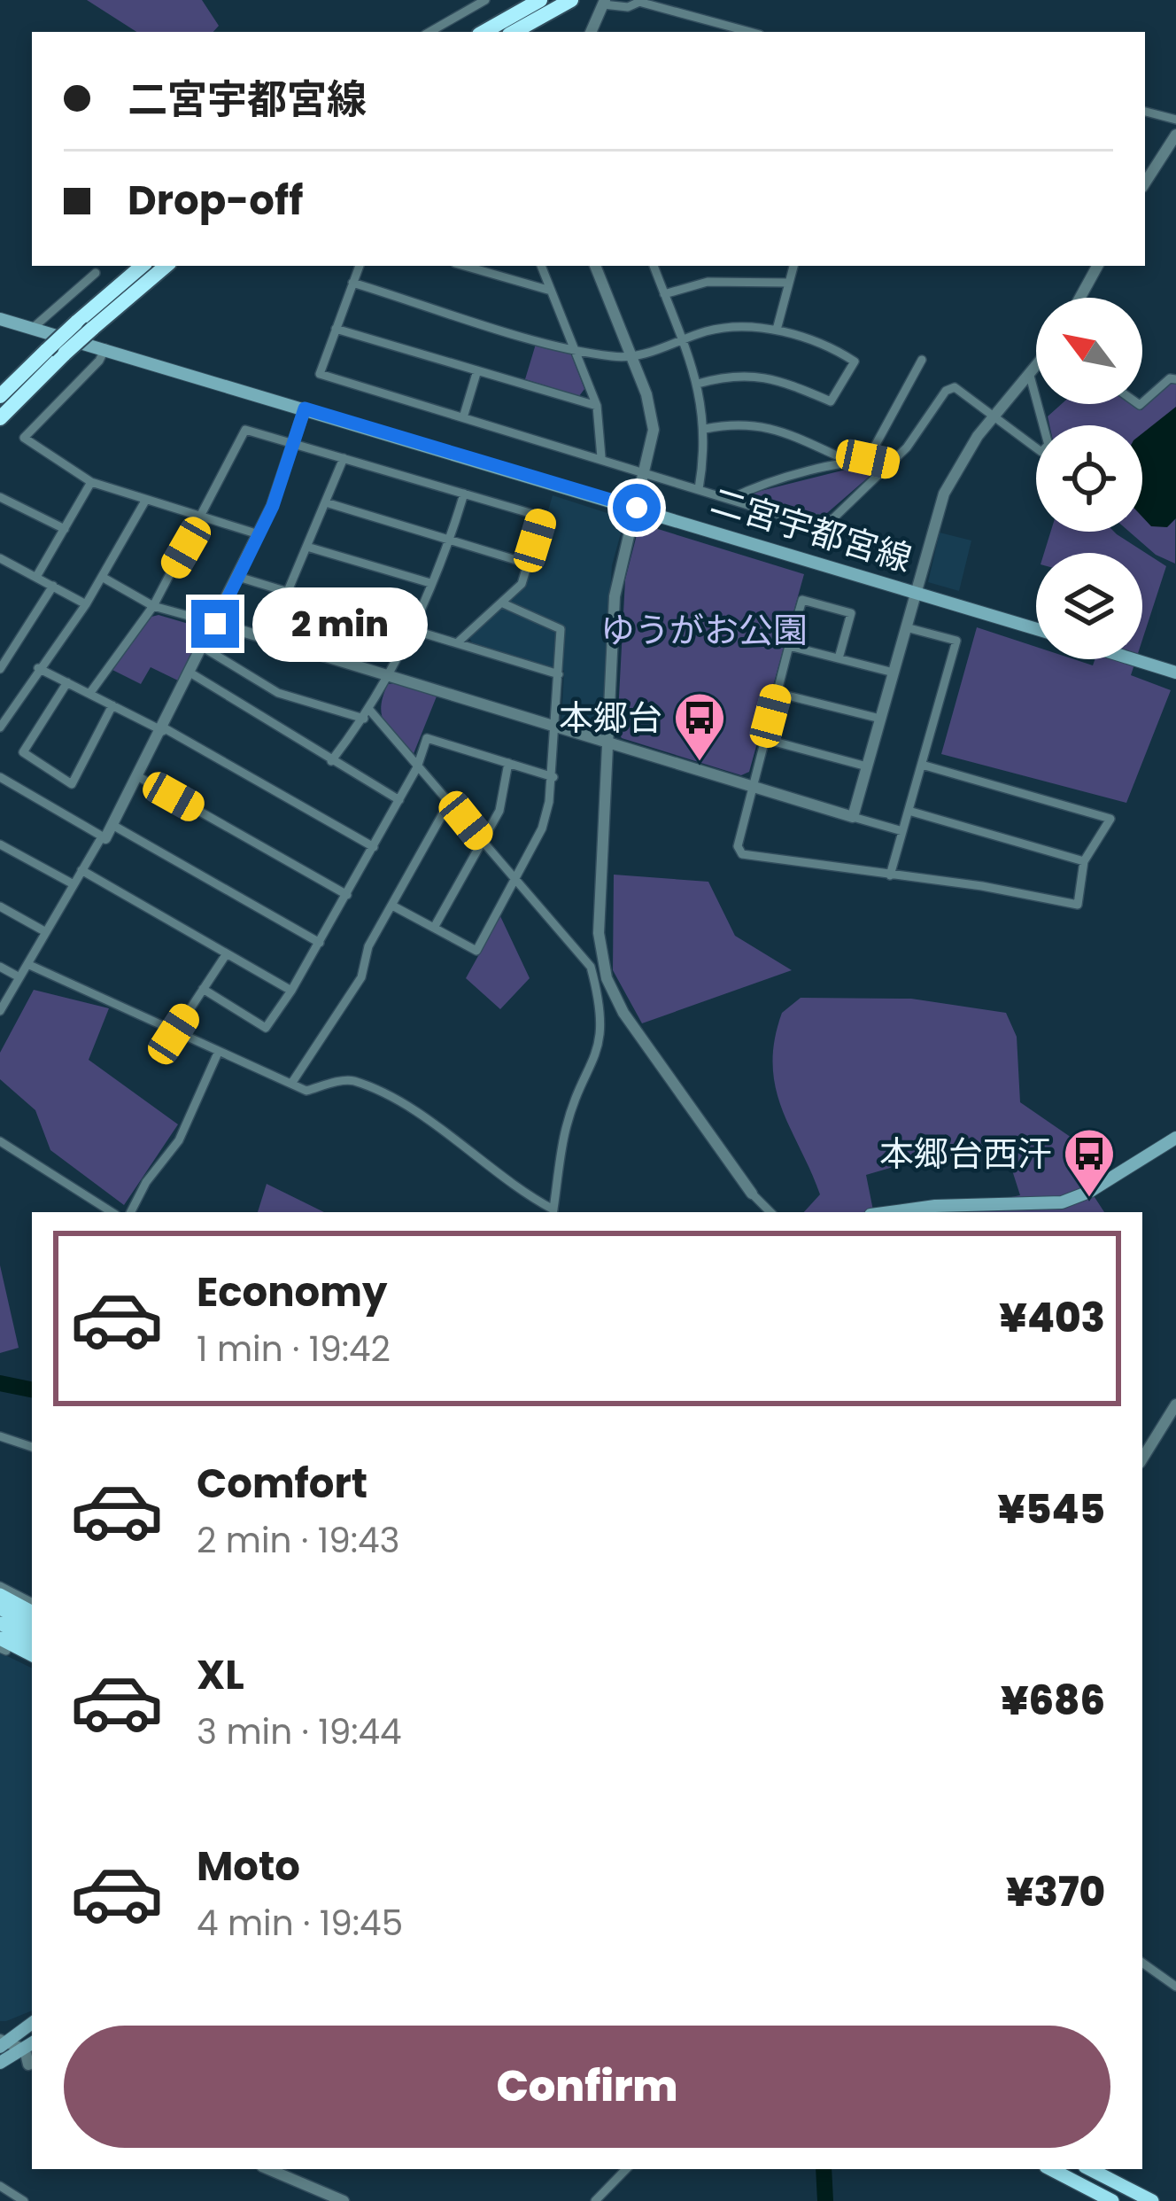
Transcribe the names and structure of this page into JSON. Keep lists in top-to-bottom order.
{
  "streets": {
    "main road": ["二宮宇都宮線"]
  },
  "parks": ["ゆうがお公園"],
  "places": {
    "bus stop": ["本郷台", "本郷台西汗"]
  },
  "north": "top left",
  "page": {
    "banner": ["二宮宇都宮線", "Drop-off"],
    "bubble": "2 min",
    "list": [
      {
        "name": "Economy",
        "note": "1 min · 19:42",
        "value": "¥403"
      },
      {
        "name": "Comfort",
        "note": "2 min · 19:43",
        "value": "¥545"
      },
      {
        "name": "XL",
        "note": "3 min · 19:44",
        "value": "¥686"
      },
      {
        "name": "Moto",
        "note": "4 min · 19:45",
        "value": "¥370"
      }
    ],
    "buttons": "Confirm"
  }
}
